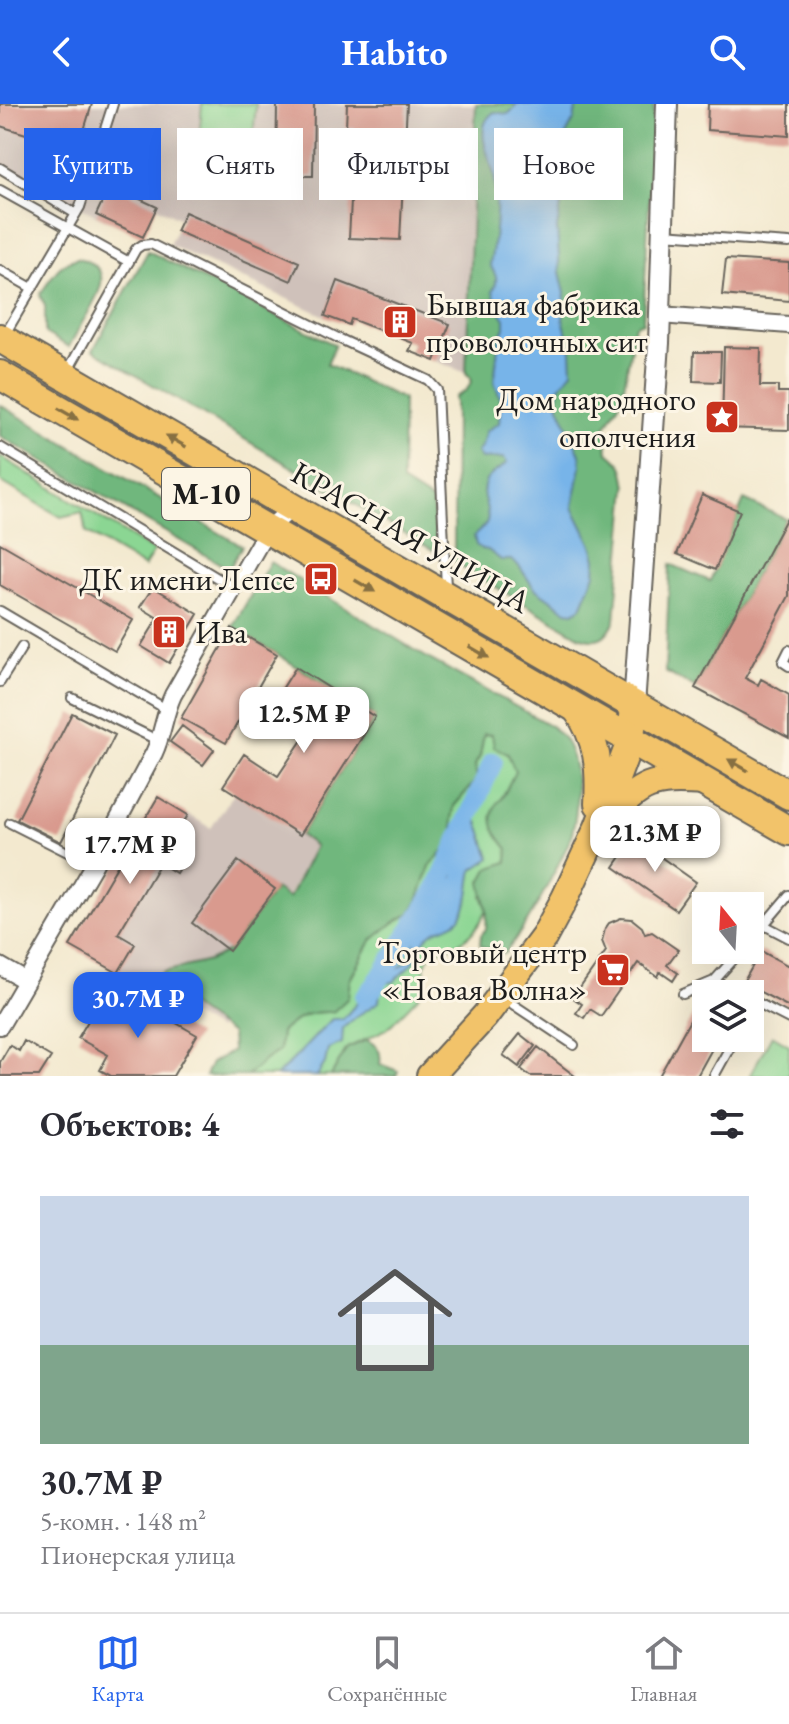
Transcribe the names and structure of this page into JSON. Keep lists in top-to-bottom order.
{
  "streets": {
    "highway": ["М-10", "КРАСНАЯ УЛИЦА"]
  },
  "places": {
    "building": ["Бывшая фабрика проволочных сит", "Ива"],
    "place": ["Дом народного ополчения"],
    "bus stop": ["ДК имени Лепсе"],
    "supermarket": ["Торговый центр «Новая Волна»"]
  },
  "north": "top",
  "page": {
    "header": "Habito",
    "chip": [
      "Купить",
      "Снять",
      "Фильтры",
      "Новое"
    ],
    "price": [
      "12.5M ₽",
      "21.3M ₽",
      "17.7M ₽",
      "30.7M ₽"
    ],
    "heading": "Объектов: 4",
    "list": [
      {
        "name": "30.7M ₽",
        "note": "5-комн. · 148 m² · Пионерская улица"
      }
    ],
    "tabs": ["Карта", "Сохранённые", "Главная"]
  }
}
